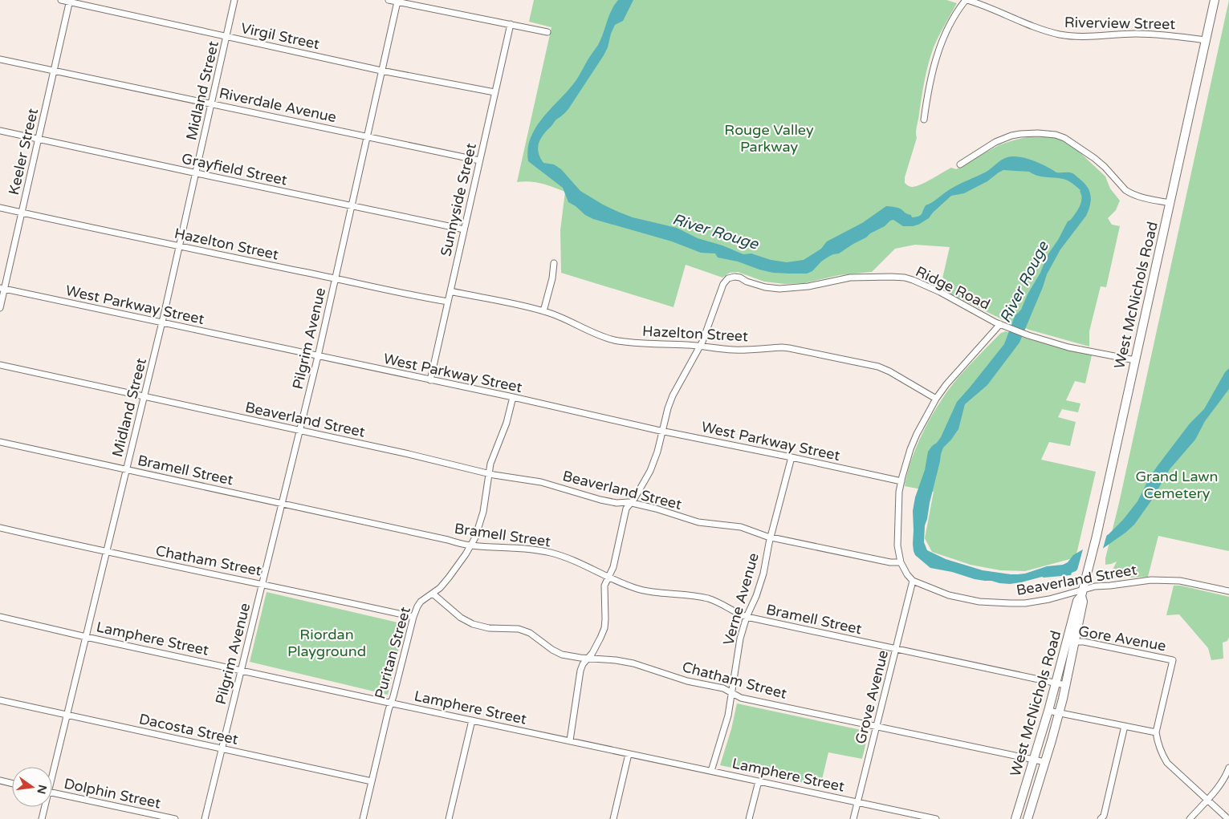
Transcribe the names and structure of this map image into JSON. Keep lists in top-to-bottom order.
{
  "streets": {
    "main road": ["West McNichols Road"],
    "street": [
      "Riverview Street",
      "Virgil Street",
      "Midland Street",
      "Riverdale Avenue",
      "Keeler Street",
      "Grayfield Street",
      "Sunnyside Street",
      "Hazelton Street",
      "Ridge Road",
      "West Parkway Street",
      "Pilgrim Avenue",
      "Beaverland Street",
      "Bramell Street",
      "Chatham Street",
      "Verne Avenue",
      "Lamphere Street",
      "Gore Avenue",
      "Puritan Street",
      "Grove Avenue",
      "Dacosta Street",
      "Dolphin Street"
    ]
  },
  "crossings": [
    ["Riverview Street", "West McNichols Road"],
    ["Virgil Street", "Midland Street"],
    ["Virgil Street", "Keeler Street"],
    ["Virgil Street", "Sunnyside Street"],
    ["Virgil Street", "Pilgrim Avenue"],
    ["Midland Street", "Riverdale Avenue"],
    ["Midland Street", "Grayfield Street"],
    ["Midland Street", "Hazelton Street"],
    ["Midland Street", "West Parkway Street"],
    ["Midland Street", "Beaverland Street"],
    ["Midland Street", "Bramell Street"],
    ["Midland Street", "Chatham Street"],
    ["Midland Street", "Lamphere Street"],
    ["Midland Street", "Dacosta Street"],
    ["Riverdale Avenue", "Keeler Street"],
    ["Riverdale Avenue", "Sunnyside Street"],
    ["Riverdale Avenue", "Pilgrim Avenue"],
    ["Keeler Street", "Grayfield Street"],
    ["Keeler Street", "Hazelton Street"],
    ["Keeler Street", "West Parkway Street"],
    ["Grayfield Street", "Sunnyside Street"],
    ["Grayfield Street", "Pilgrim Avenue"],
    ["Sunnyside Street", "Hazelton Street"],
    ["Sunnyside Street", "West Parkway Street"],
    ["Hazelton Street", "Ridge Road"],
    ["Hazelton Street", "Pilgrim Avenue"],
    ["Ridge Road", "West McNichols Road"],
    ["West McNichols Road", "Beaverland Street"],
    ["West McNichols Road", "Bramell Street"],
    ["West McNichols Road", "Chatham Street"],
    ["West McNichols Road", "Gore Avenue"],
    ["West Parkway Street", "Pilgrim Avenue"],
    ["West Parkway Street", "Verne Avenue"],
    ["West Parkway Street", "Puritan Street"],
    ["Pilgrim Avenue", "Beaverland Street"],
    ["Pilgrim Avenue", "Bramell Street"],
    ["Pilgrim Avenue", "Chatham Street"],
    ["Pilgrim Avenue", "Lamphere Street"],
    ["Pilgrim Avenue", "Dacosta Street"],
    ["Beaverland Street", "Verne Avenue"],
    ["Beaverland Street", "Puritan Street"],
    ["Beaverland Street", "Grove Avenue"],
    ["Bramell Street", "Verne Avenue"],
    ["Bramell Street", "Puritan Street"],
    ["Bramell Street", "Grove Avenue"],
    ["Chatham Street", "Verne Avenue"],
    ["Chatham Street", "Puritan Street"],
    ["Chatham Street", "Grove Avenue"],
    ["Verne Avenue", "Lamphere Street"],
    ["Lamphere Street", "Puritan Street"],
    ["Lamphere Street", "Grove Avenue"],
    ["Puritan Street", "Dacosta Street"]
  ],
  "water": ["River Rouge"],
  "parks": ["Rouge Valley Parkway", "Grand Lawn Cemetery", "Riordan Playground"],
  "north": "right"
}
